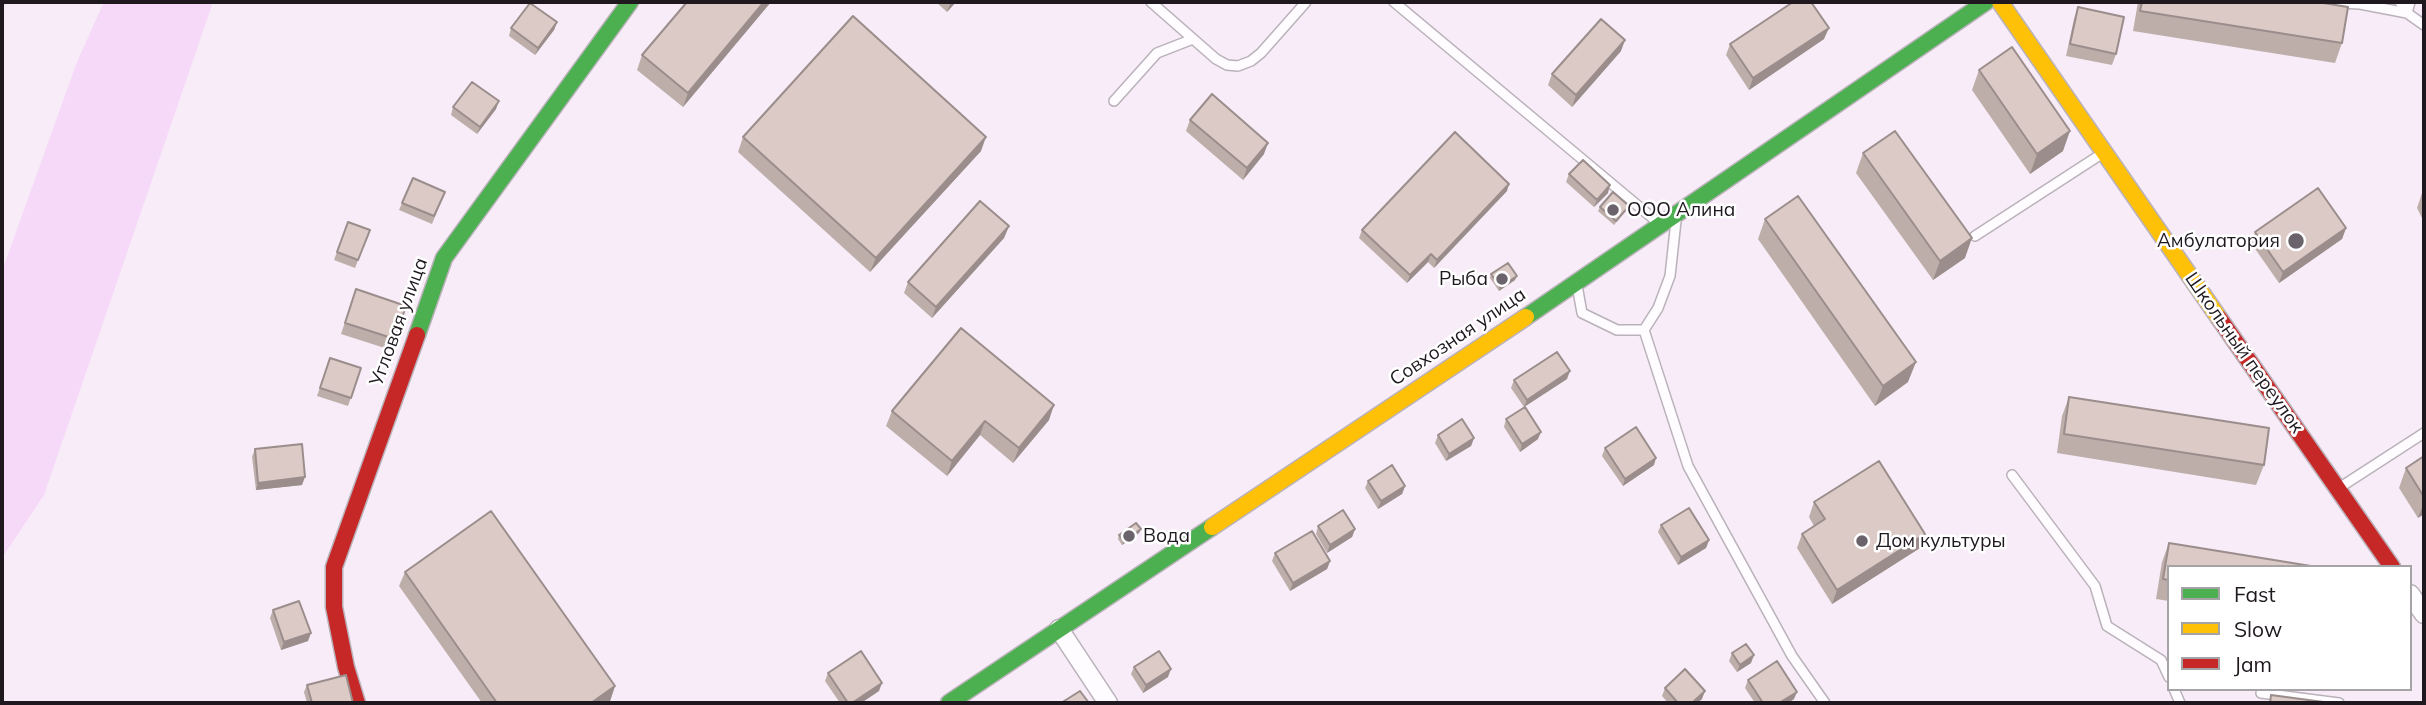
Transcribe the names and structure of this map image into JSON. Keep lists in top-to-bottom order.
{
  "streets": {
    "street": ["Угловая улица", "Совхозная улица", "Школьный переулок"]
  },
  "places": [
    "ООО Алина",
    "Амбулатория",
    "Рыба",
    "Вода",
    "Дом культуры"
  ],
  "legend": ["Fast", "Slow", "Jam"]
}
